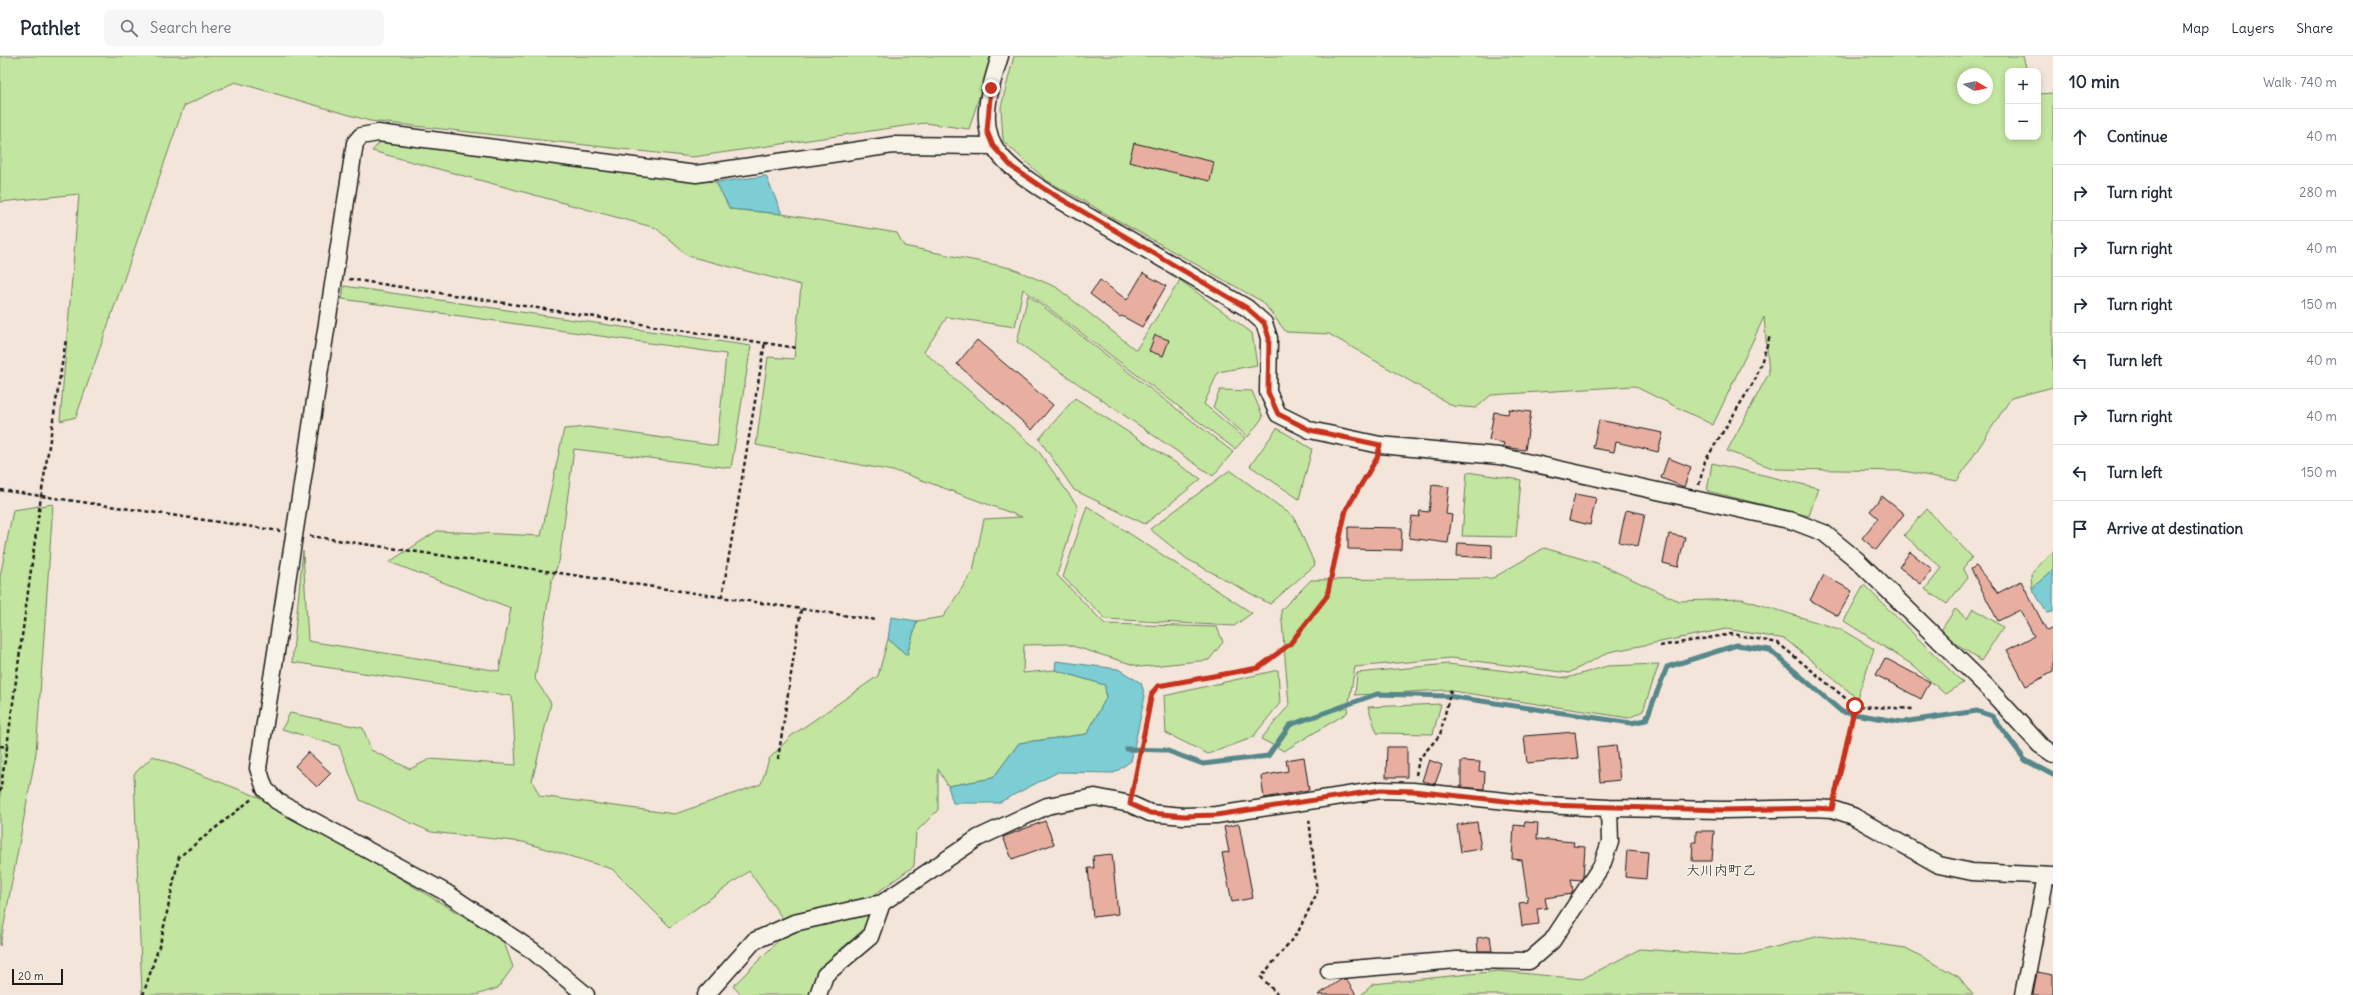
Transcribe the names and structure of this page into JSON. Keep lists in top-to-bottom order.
{
  "districts": ["大川内町乙"],
  "scale_bar": "20 m",
  "north": "right",
  "page": {
    "header": "Pathlet",
    "search": "Search here",
    "nav": ["Map", "Layers", "Share"],
    "heading": ["10 min", "Walk · 740 m"],
    "map_buttons": ["+", "−"],
    "list": [
      ["Continue", "40 m"],
      ["Turn right", "280 m"],
      ["Turn right", "40 m"],
      ["Turn right", "150 m"],
      ["Turn left", "40 m"],
      ["Turn right", "40 m"],
      ["Turn left", "150 m"],
      "Arrive at destination"
    ],
    "scale": "20 m"
  }
}
